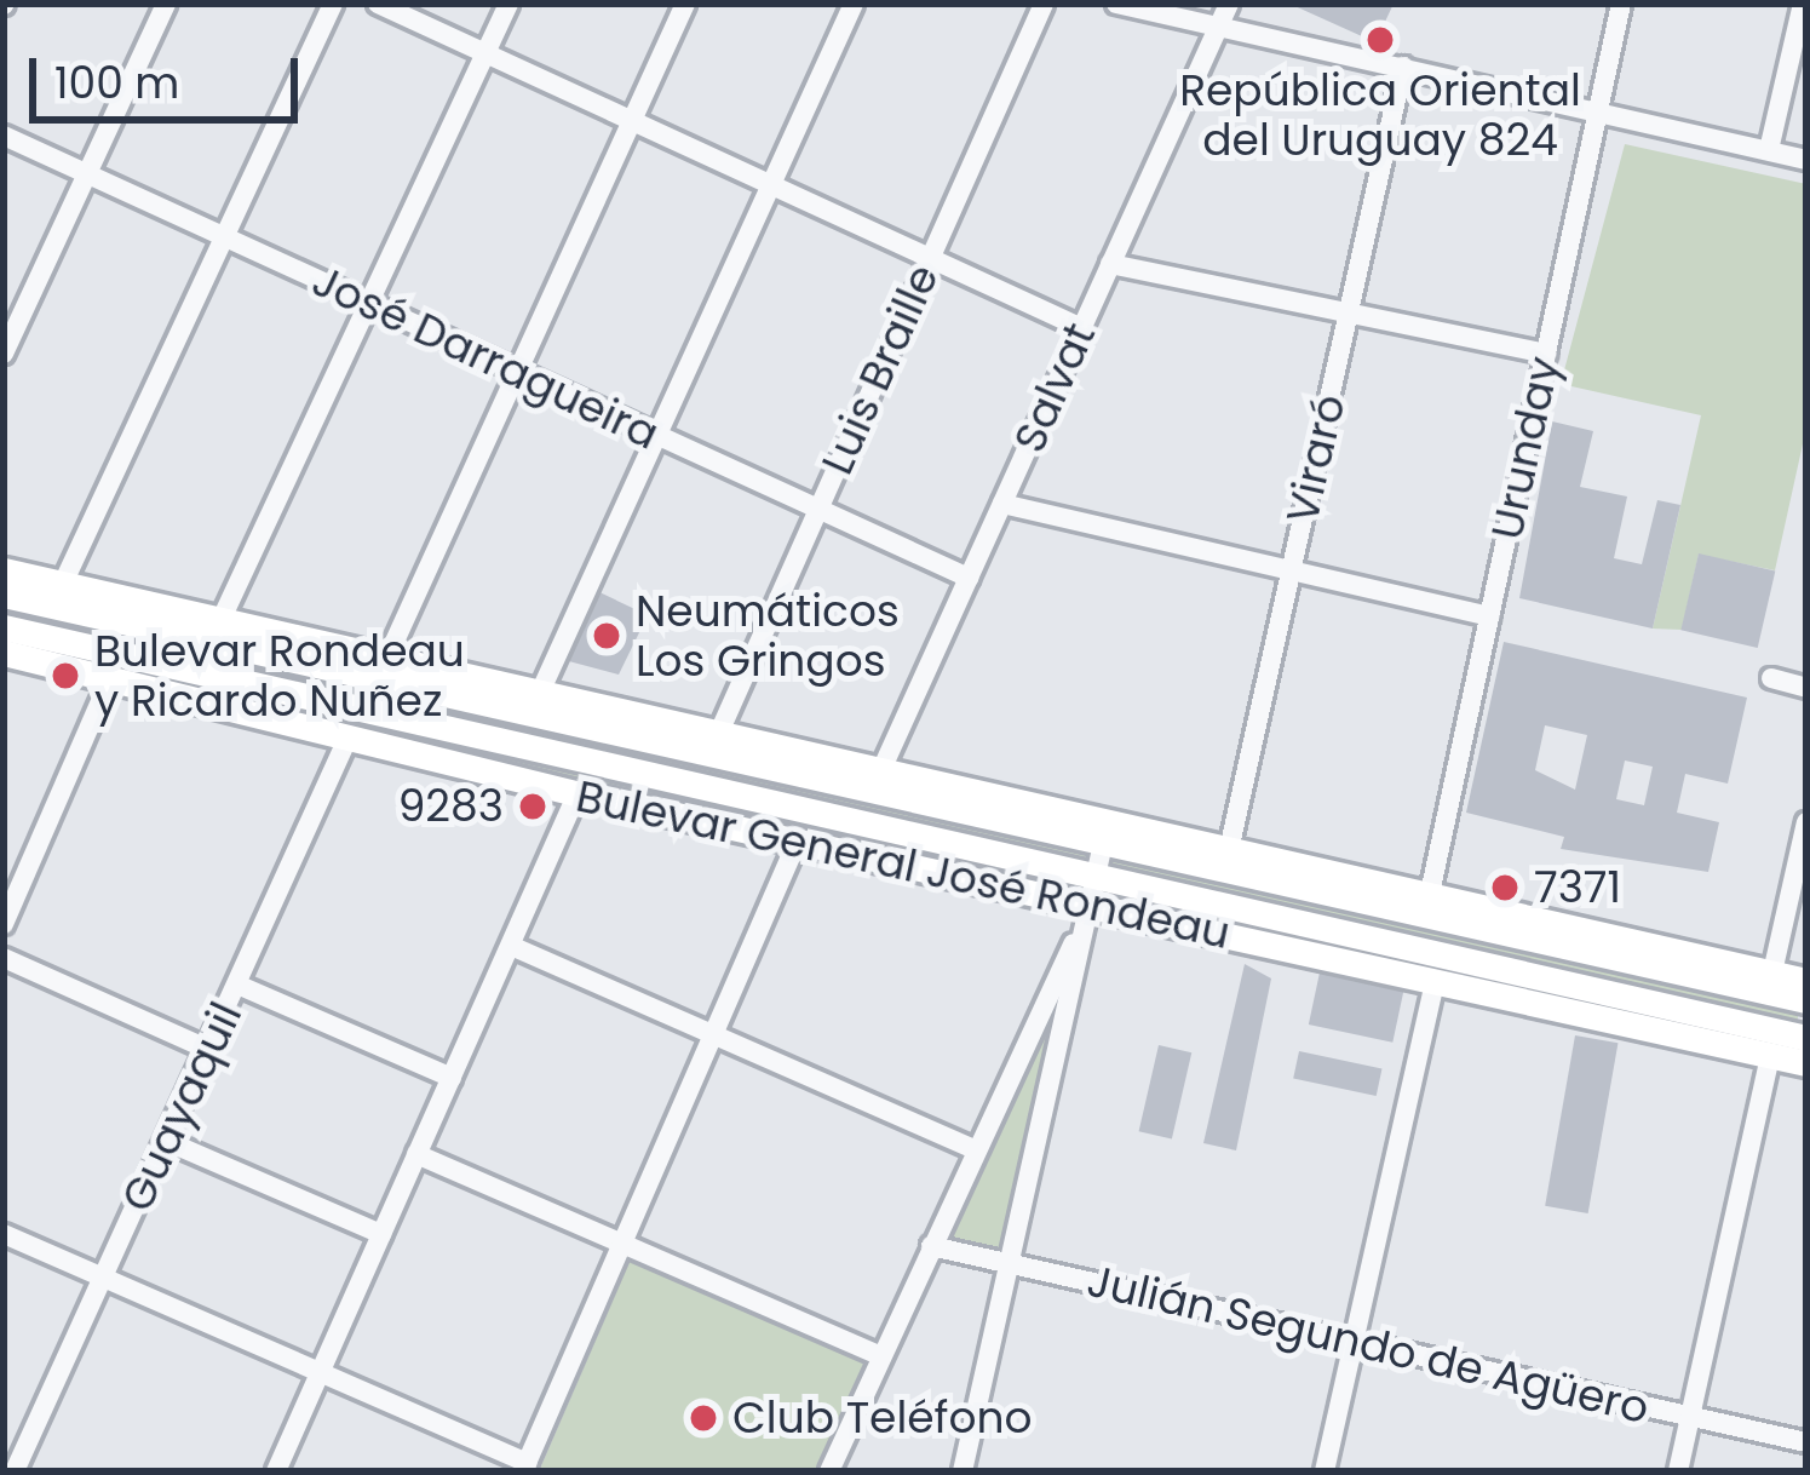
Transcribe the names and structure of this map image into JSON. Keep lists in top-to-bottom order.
{
  "streets": {
    "main road": ["Bulevar General José Rondeau"],
    "street": [
      "José Darragueira",
      "Luis Braille",
      "Salvat",
      "Urunday",
      "Viraró",
      "Guayaquil",
      "Julián Segundo de Agüero"
    ]
  },
  "crossings": [
    ["José Darragueira", "Luis Braille"],
    ["José Darragueira", "Salvat"],
    ["Luis Braille", "Bulevar General José Rondeau"],
    ["Salvat", "Bulevar General José Rondeau"],
    ["Urunday", "Bulevar General José Rondeau"],
    ["Viraró", "Bulevar General José Rondeau"],
    ["Bulevar General José Rondeau", "Guayaquil"]
  ],
  "places": [
    "República Oriental del Uruguay 824",
    "Neumáticos Los Gringos",
    "Bulevar Rondeau y Ricardo Nuñez",
    "9283",
    "7371",
    "Club Teléfono"
  ],
  "scale_bar": "100 m"
}
